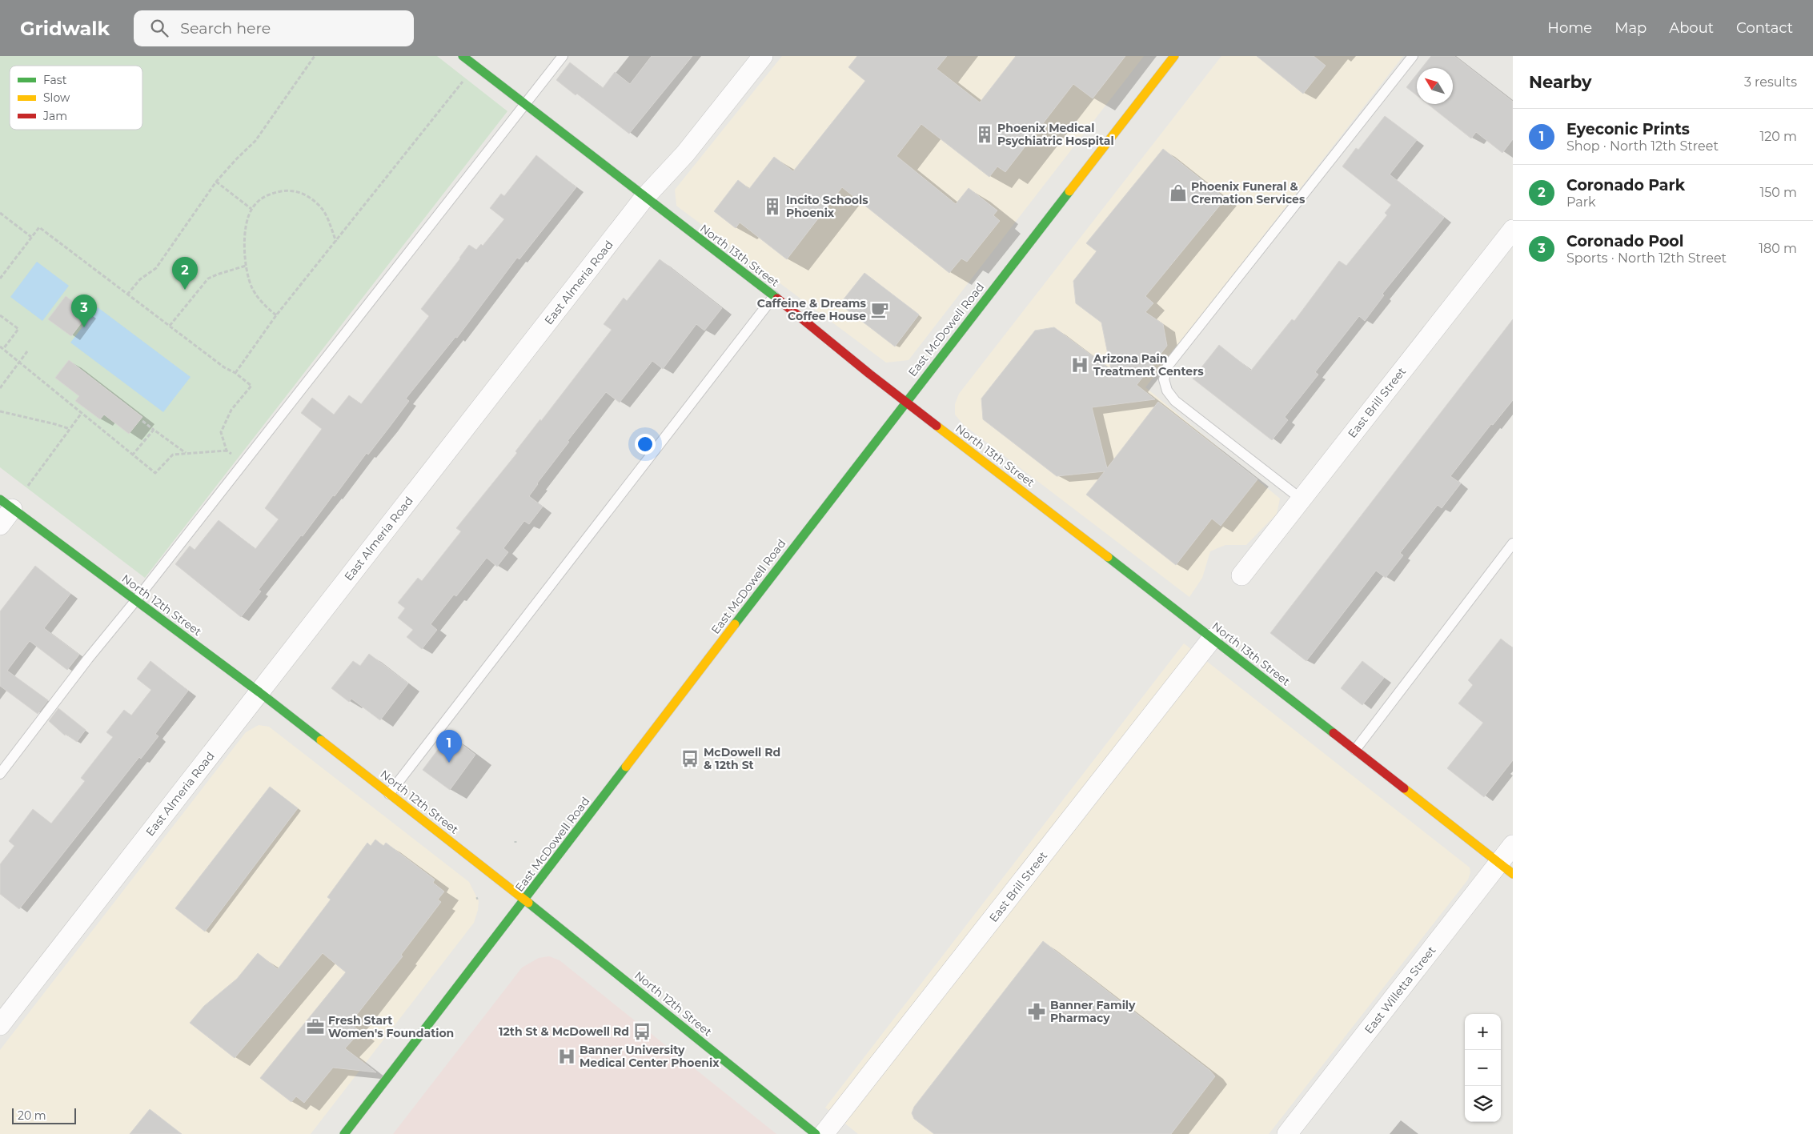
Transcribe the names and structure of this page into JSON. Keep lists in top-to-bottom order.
{
  "streets": {
    "street": [
      "North 13th Street",
      "East Almeria Road",
      "East McDowell Road",
      "East Brill Street",
      "North 12th Street",
      "East Willetta Street"
    ]
  },
  "crossings": [
    ["North 13th Street", "East Almeria Road"],
    ["North 13th Street", "East McDowell Road"],
    ["North 13th Street", "East Brill Street"],
    ["North 13th Street", "East Willetta Street"],
    ["East Almeria Road", "North 12th Street"],
    ["East McDowell Road", "North 12th Street"]
  ],
  "places": {
    "building": ["Phoenix Medical Psychiatric Hospital", "Incito Schools Phoenix"],
    "shop": ["Phoenix Funeral & Cremation Services"],
    "cafe": ["Caffeine & Dreams Coffee House"],
    "hospital": ["Arizona Pain Treatment Centers", "Banner University Medical Center Phoenix"],
    "bus stop": ["McDowell Rd & 12th St", "12th St & McDowell Rd"],
    "pharmacy": ["Banner Family Pharmacy"],
    "office": ["Fresh Start Women's Foundation"]
  },
  "legend": ["Fast", "Slow", "Jam"],
  "scale_bar": "20 m",
  "north": "top left",
  "page": {
    "header": "Gridwalk",
    "search": "Search here",
    "nav": [
      "Home",
      "Map",
      "About",
      "Contact"
    ],
    "heading": ["Nearby", "3 results"],
    "list": [
      {
        "mark": "1",
        "name": "Eyeconic Prints",
        "note": "Shop · North 12th Street",
        "value": "120 m"
      },
      {
        "mark": "2",
        "name": "Coronado Park",
        "note": "Park",
        "value": "150 m"
      },
      {
        "mark": "3",
        "name": "Coronado Pool",
        "note": "Sports · North 12th Street",
        "value": "180 m"
      }
    ],
    "pins": ["2", "3", "1"],
    "map_buttons": ["+", "−"],
    "scale": "20 m"
  }
}
